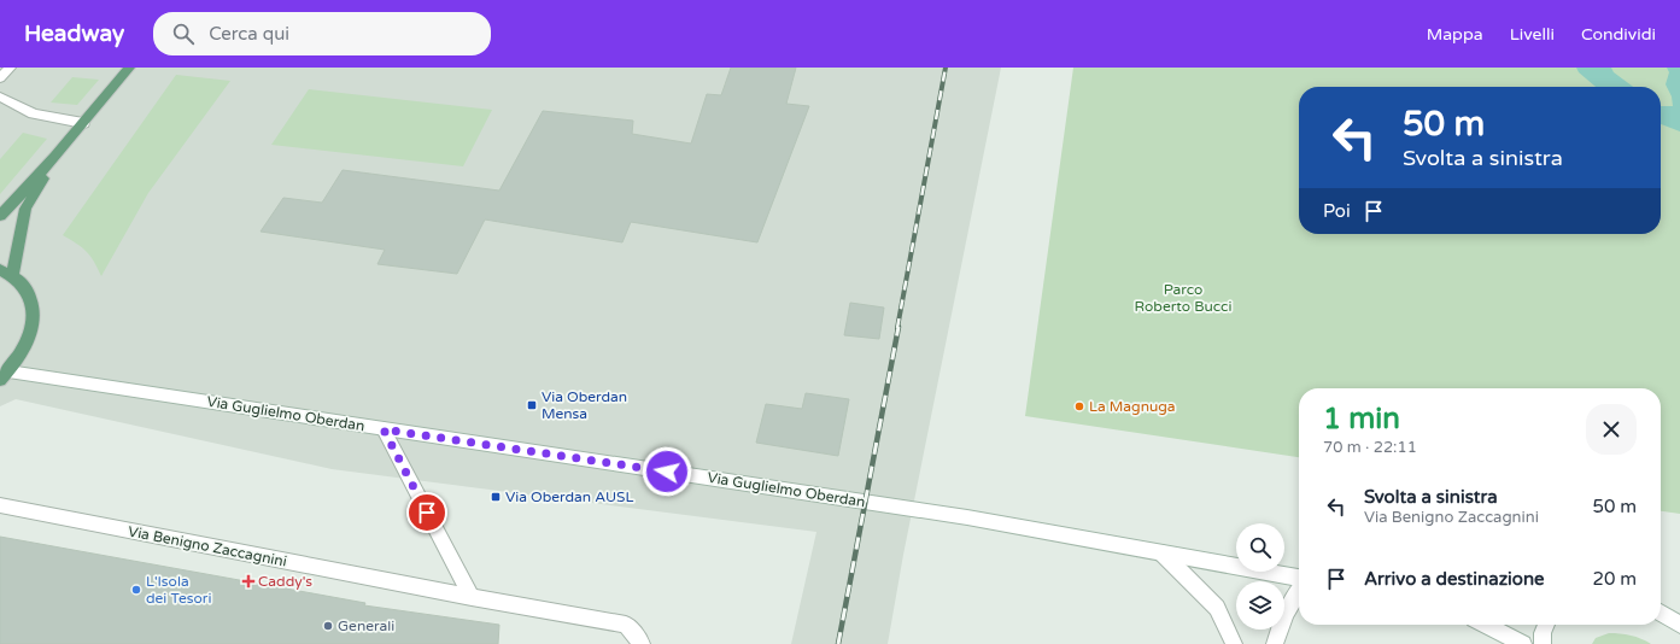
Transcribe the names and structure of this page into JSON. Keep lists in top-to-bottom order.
{
  "streets": {
    "main road": ["Via Guglielmo Oberdan", "Via Benigno Zaccagnini"]
  },
  "parks": ["Parco Roberto Bucci"],
  "places": {
    "transit": ["Via Oberdan Mensa", "Via Oberdan AUSL"],
    "other": ["La Magnuga", "L'Isola dei Tesori", "Generali"],
    "health": ["Caddy's"]
  },
  "page": {
    "header": "Headway",
    "search": "Cerca qui",
    "nav": ["Mappa", "Livelli", "Condividi"],
    "turn": ["50 m", "Svolta a sinistra"],
    "then": "Poi",
    "heading": ["1 min", "70 m · 22:11"],
    "list": [
      {
        "name": "Svolta a sinistra",
        "note": "Via Benigno Zaccagnini",
        "value": "50 m"
      },
      {
        "name": "Arrivo a destinazione",
        "value": "20 m"
      }
    ]
  }
}
